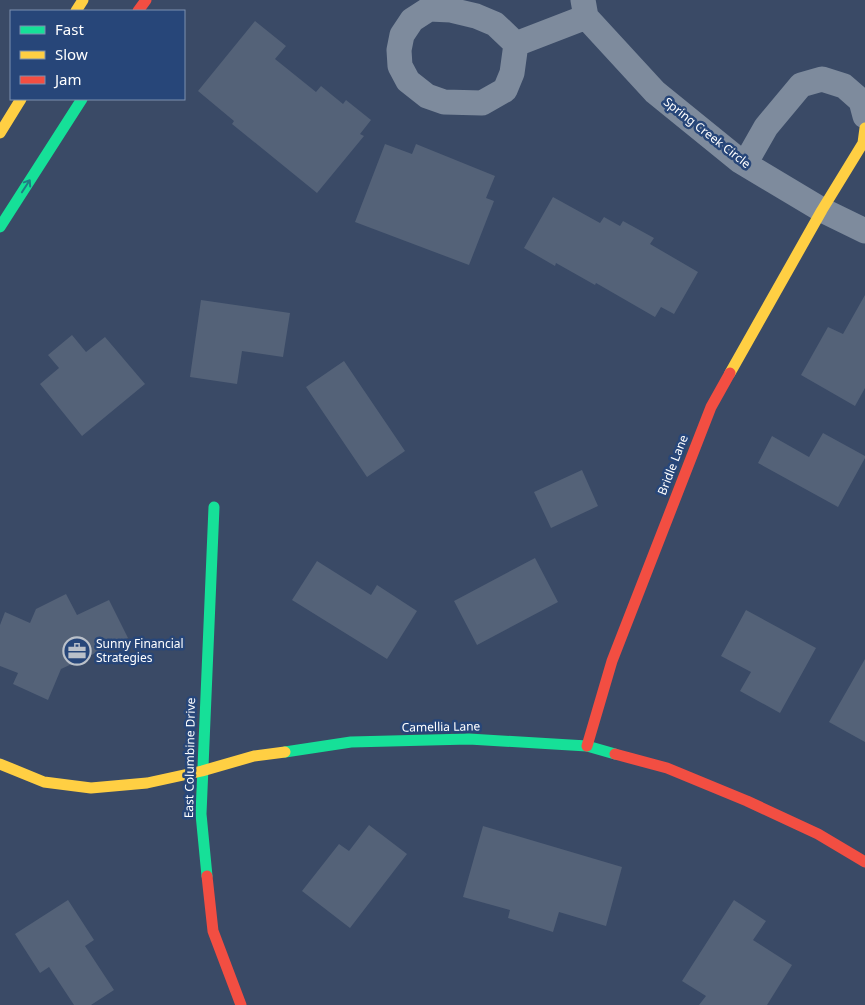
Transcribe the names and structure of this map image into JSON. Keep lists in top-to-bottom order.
{
  "streets": {
    "street": [
      "Spring Creek Circle",
      "Bridle Lane",
      "Camellia Lane",
      "East Columbine Drive"
    ]
  },
  "crossings": [
    ["Spring Creek Circle", "Bridle Lane"],
    ["Bridle Lane", "Camellia Lane"],
    ["Camellia Lane", "East Columbine Drive"]
  ],
  "places": {
    "office": ["Sunny Financial Strategies"]
  },
  "legend": ["Fast", "Slow", "Jam"]
}
